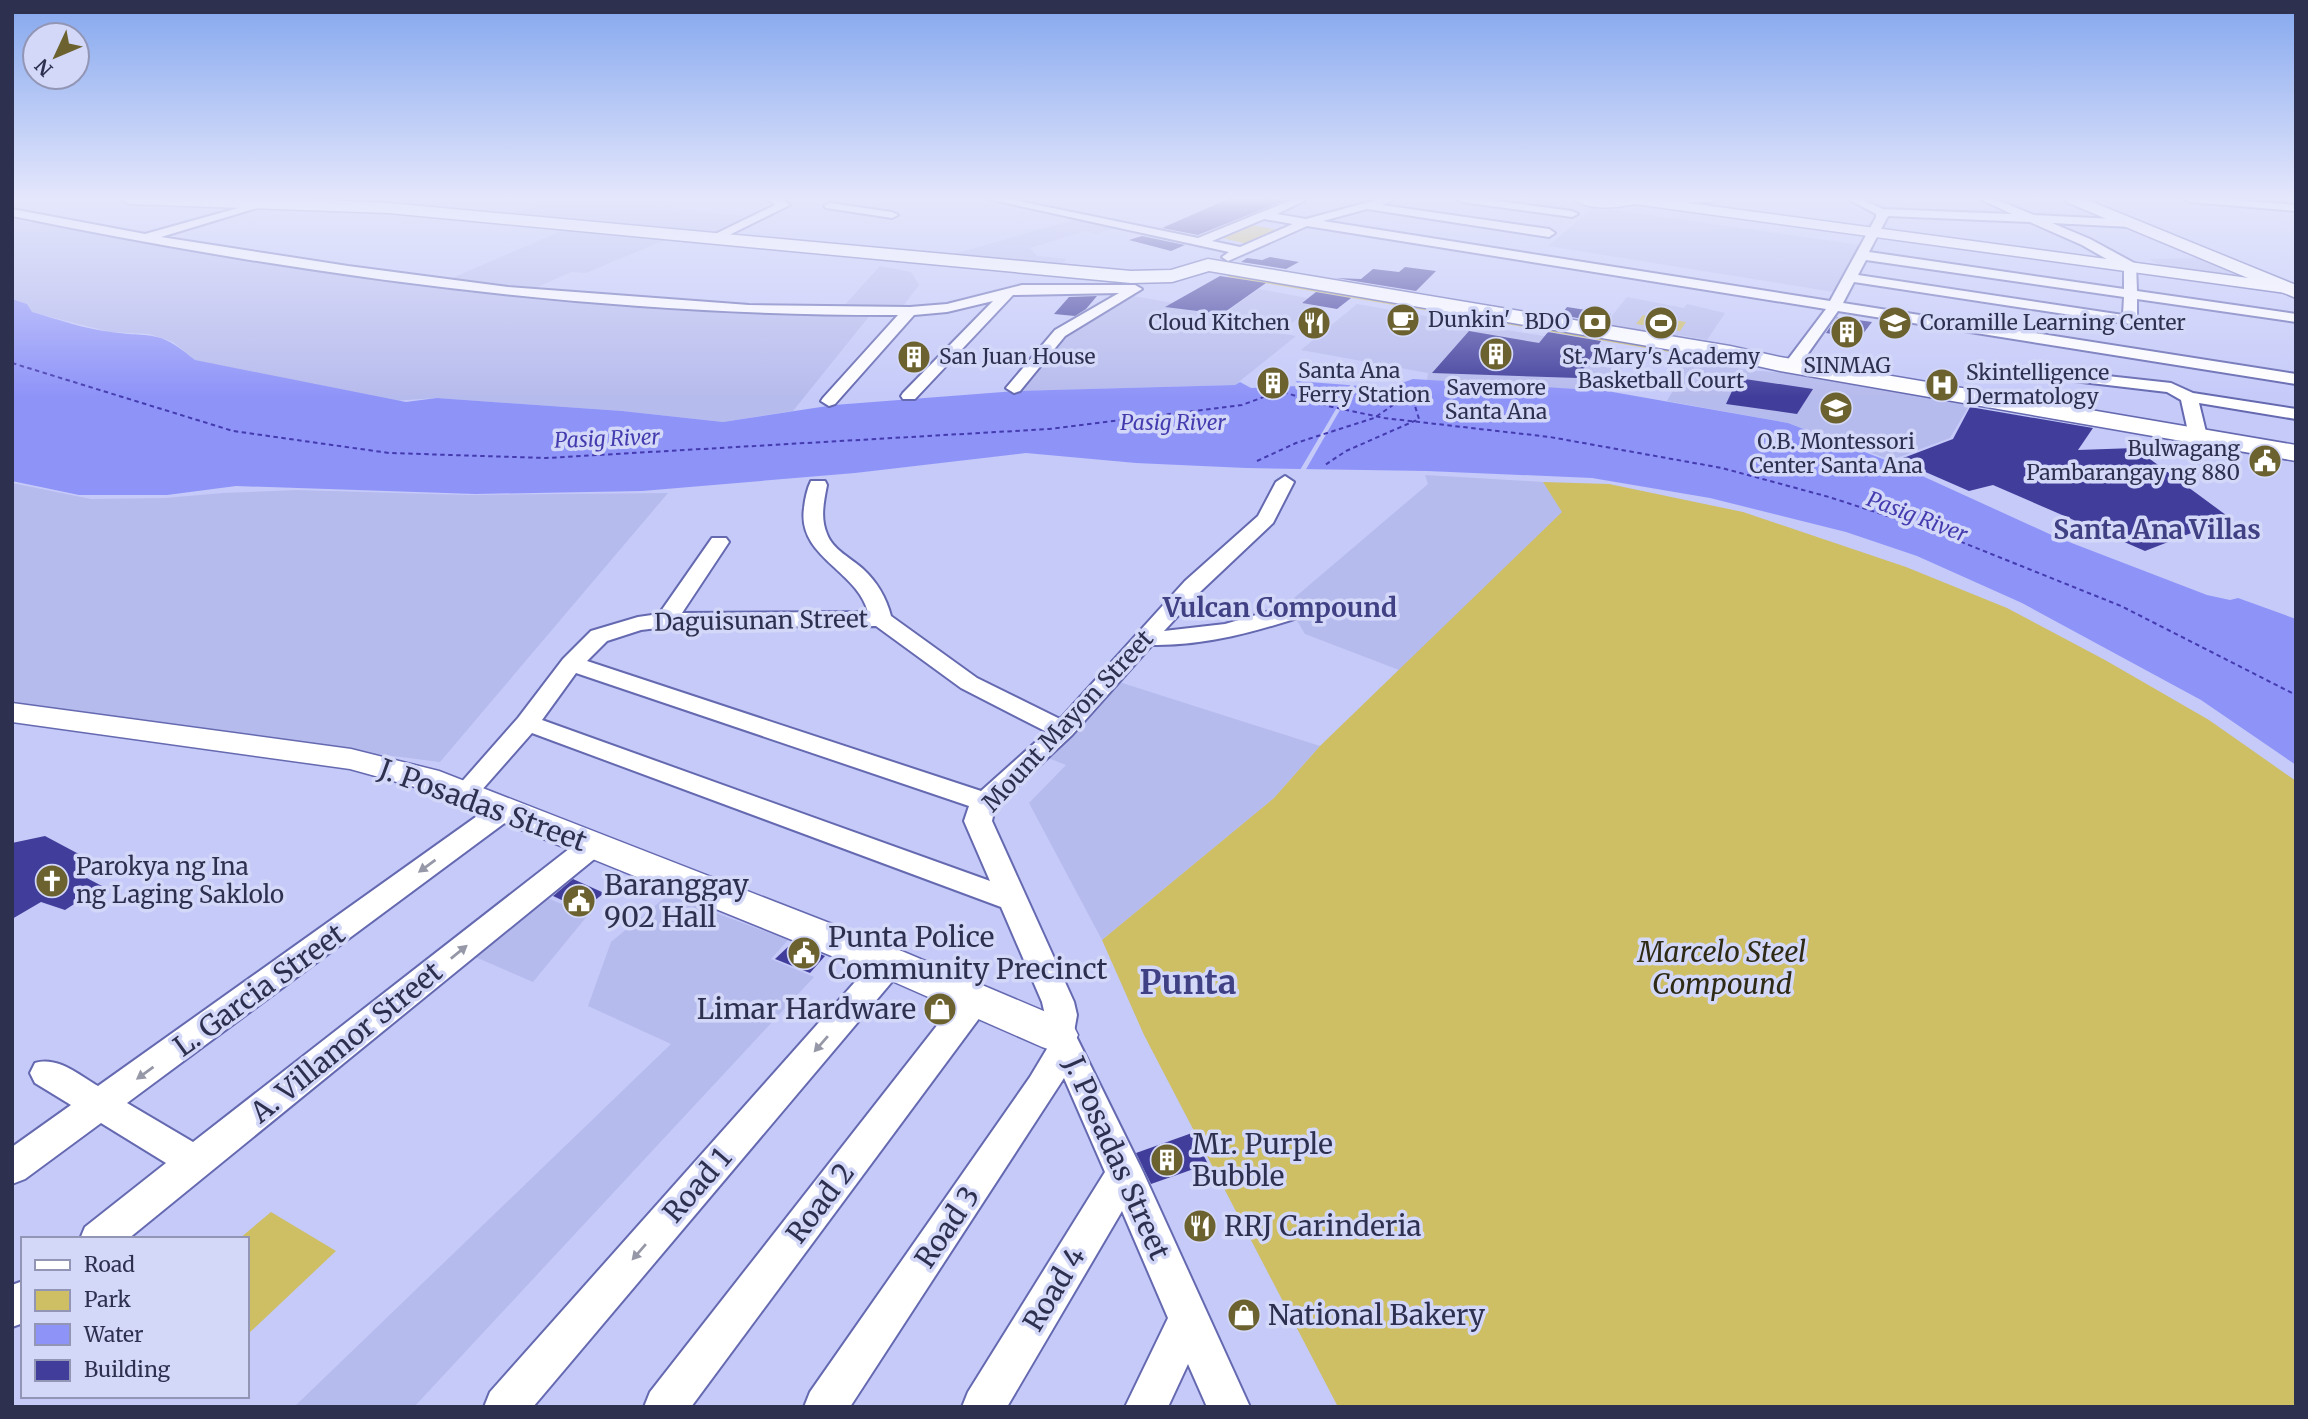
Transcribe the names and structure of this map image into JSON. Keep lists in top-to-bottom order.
{
  "streets": {
    "street": [
      "Daguisunan Street",
      "Mount Mayon Street",
      "J. Posadas Street",
      "L. Garcia Street",
      "A. Villamor Street",
      "Road 1",
      "Road 2",
      "Road 3",
      "Road 4"
    ]
  },
  "crossings": [
    ["Daguisunan Street", "J. Posadas Street"],
    ["Mount Mayon Street", "J. Posadas Street"],
    ["Mount Mayon Street", "Road 3"],
    ["J. Posadas Street", "L. Garcia Street"],
    ["J. Posadas Street", "A. Villamor Street"],
    ["J. Posadas Street", "Road 1"],
    ["J. Posadas Street", "Road 2"],
    ["J. Posadas Street", "Road 3"],
    ["J. Posadas Street", "Road 4"]
  ],
  "one_way": ["L. Garcia Street", "A. Villamor Street", "Road 1"],
  "districts": ["Santa Ana Villas", "Vulcan Compound", "Punta"],
  "water": ["Pasig River"],
  "parks": ["Marcelo Steel Compound"],
  "places": {
    "cafe": ["Dunkin'"],
    "bank": ["BDO"],
    "restaurant": ["Cloud Kitchen", "RRJ Carinderia"],
    "sports": ["St. Mary's Academy Basketball Court"],
    "school or university": ["Coramille Learning Center", "O.B. Montessori Center Santa Ana"],
    "building": [
      "SINMAG",
      "Savemore Santa Ana",
      "San Juan House",
      "Santa Ana Ferry Station",
      "Mr. Purple Bubble"
    ],
    "hospital": ["Skintelligence Dermatology"],
    "public building": ["Bulwagang Pambarangay ng 880", "Baranggay 902 Hall", "Punta Police Community Precinct"],
    "church": ["Parokya ng Ina ng Laging Saklolo"],
    "shop": ["Limar Hardware", "National Bakery"]
  },
  "legend": [
    "Road",
    "Park",
    "Water",
    "Building"
  ],
  "north": "bottom left"
}
